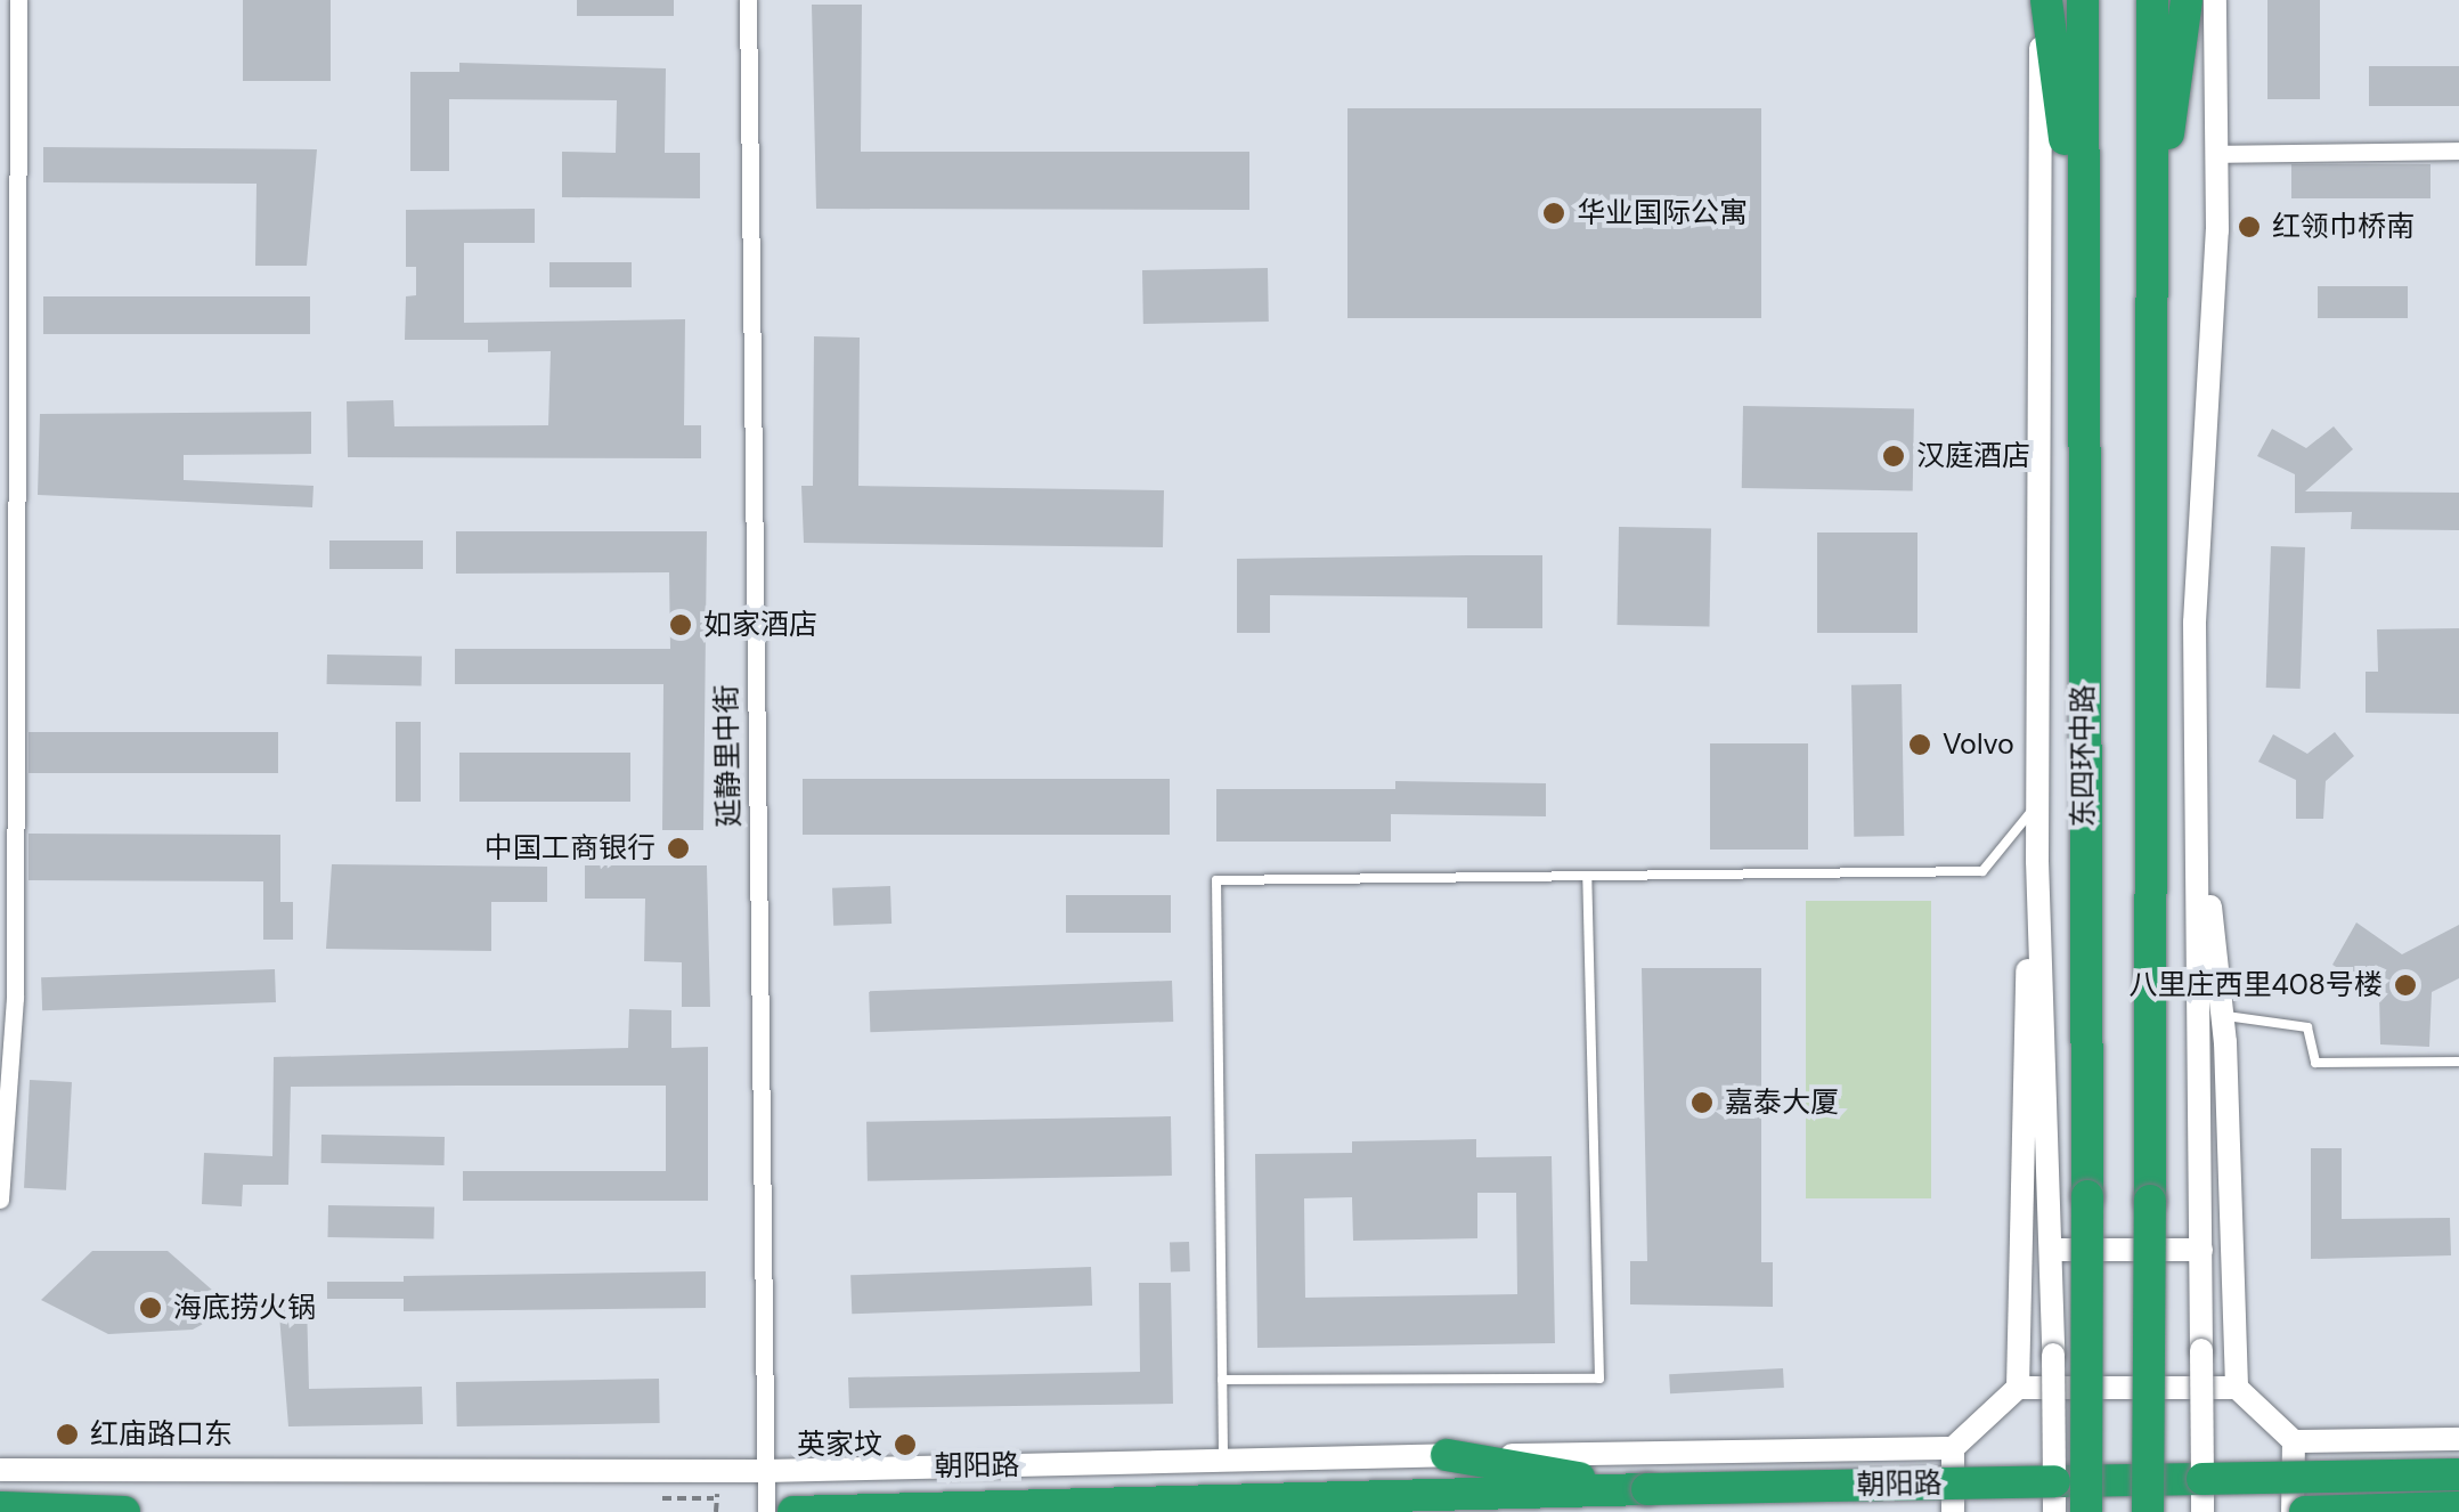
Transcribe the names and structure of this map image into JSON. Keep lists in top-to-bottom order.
{
  "streets": {
    "highway": ["东四环中路", "朝阳路"],
    "street": ["延静里中街"]
  },
  "crossings": [
    ["延静里中街", "朝阳路"],
    ["东四环中路", "朝阳路"]
  ],
  "places": [
    "华业国际公寓",
    "红领巾桥南",
    "汉庭酒店",
    "如家酒店",
    "Volvo",
    "中国工商银行",
    "八里庄西里408号楼",
    "嘉泰大厦",
    "海底捞火锅",
    "红庙路口东",
    "英家坟"
  ]
}
